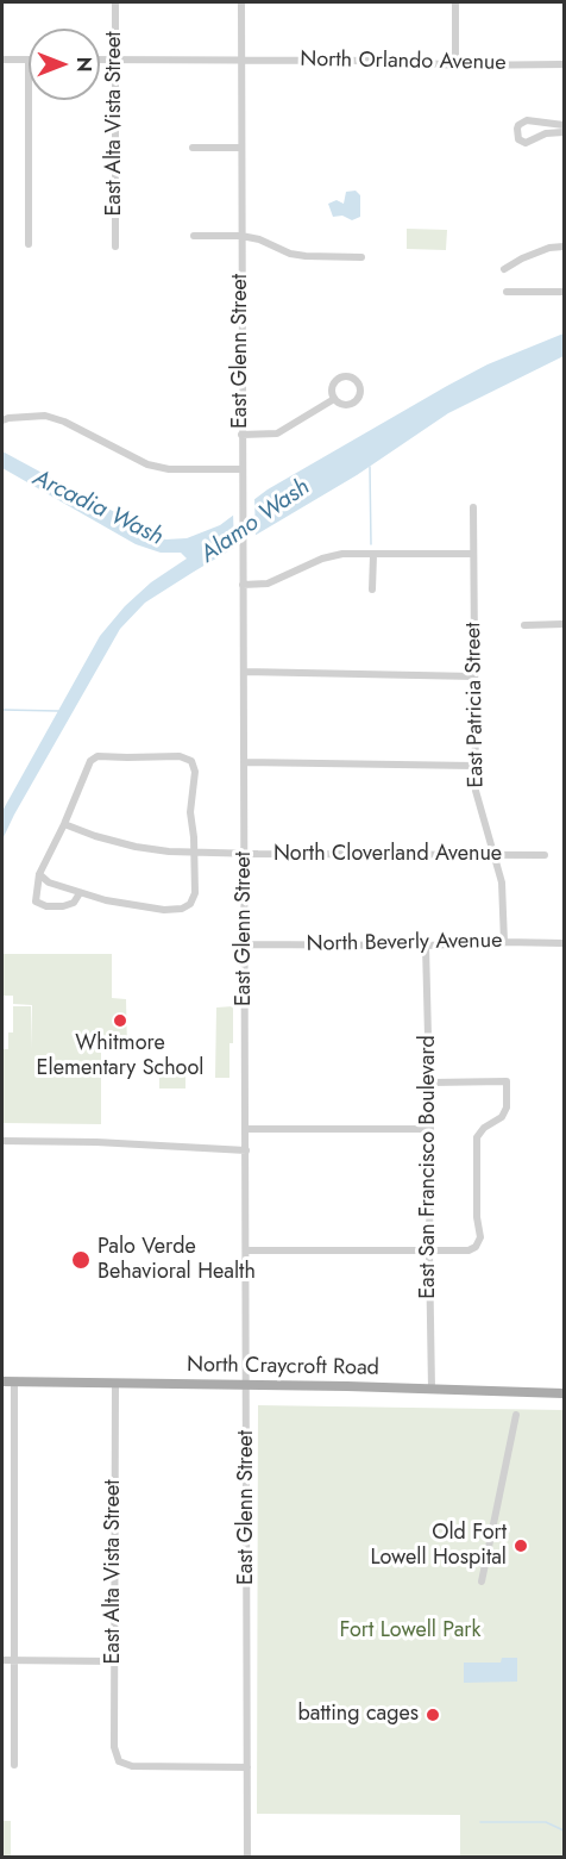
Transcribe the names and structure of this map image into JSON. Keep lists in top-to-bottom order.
{
  "streets": {
    "main road": ["North Craycroft Road"],
    "street": [
      "North Orlando Avenue",
      "East Alta Vista Street",
      "East Glenn Street",
      "East Patricia Street",
      "North Cloverland Avenue",
      "North Beverly Avenue",
      "East San Francisco Boulevard"
    ]
  },
  "crossings": [
    ["North Orlando Avenue", "East Alta Vista Street"],
    ["North Orlando Avenue", "East Glenn Street"],
    ["East Alta Vista Street", "East Glenn Street"],
    ["East Alta Vista Street", "North Craycroft Road"],
    ["East Glenn Street", "North Cloverland Avenue"],
    ["East Glenn Street", "North Beverly Avenue"],
    ["East Glenn Street", "North Craycroft Road"],
    ["East Patricia Street", "North Cloverland Avenue"],
    ["East Patricia Street", "North Beverly Avenue"],
    ["North Beverly Avenue", "East San Francisco Boulevard"],
    ["East San Francisco Boulevard", "North Craycroft Road"]
  ],
  "water": ["Arcadia Wash", "Alamo Wash"],
  "parks": ["Fort Lowell Park"],
  "places": [
    "Whitmore Elementary School",
    "Palo Verde Behavioral Health",
    "Old Fort Lowell Hospital",
    "batting cages"
  ],
  "north": "right"
}
